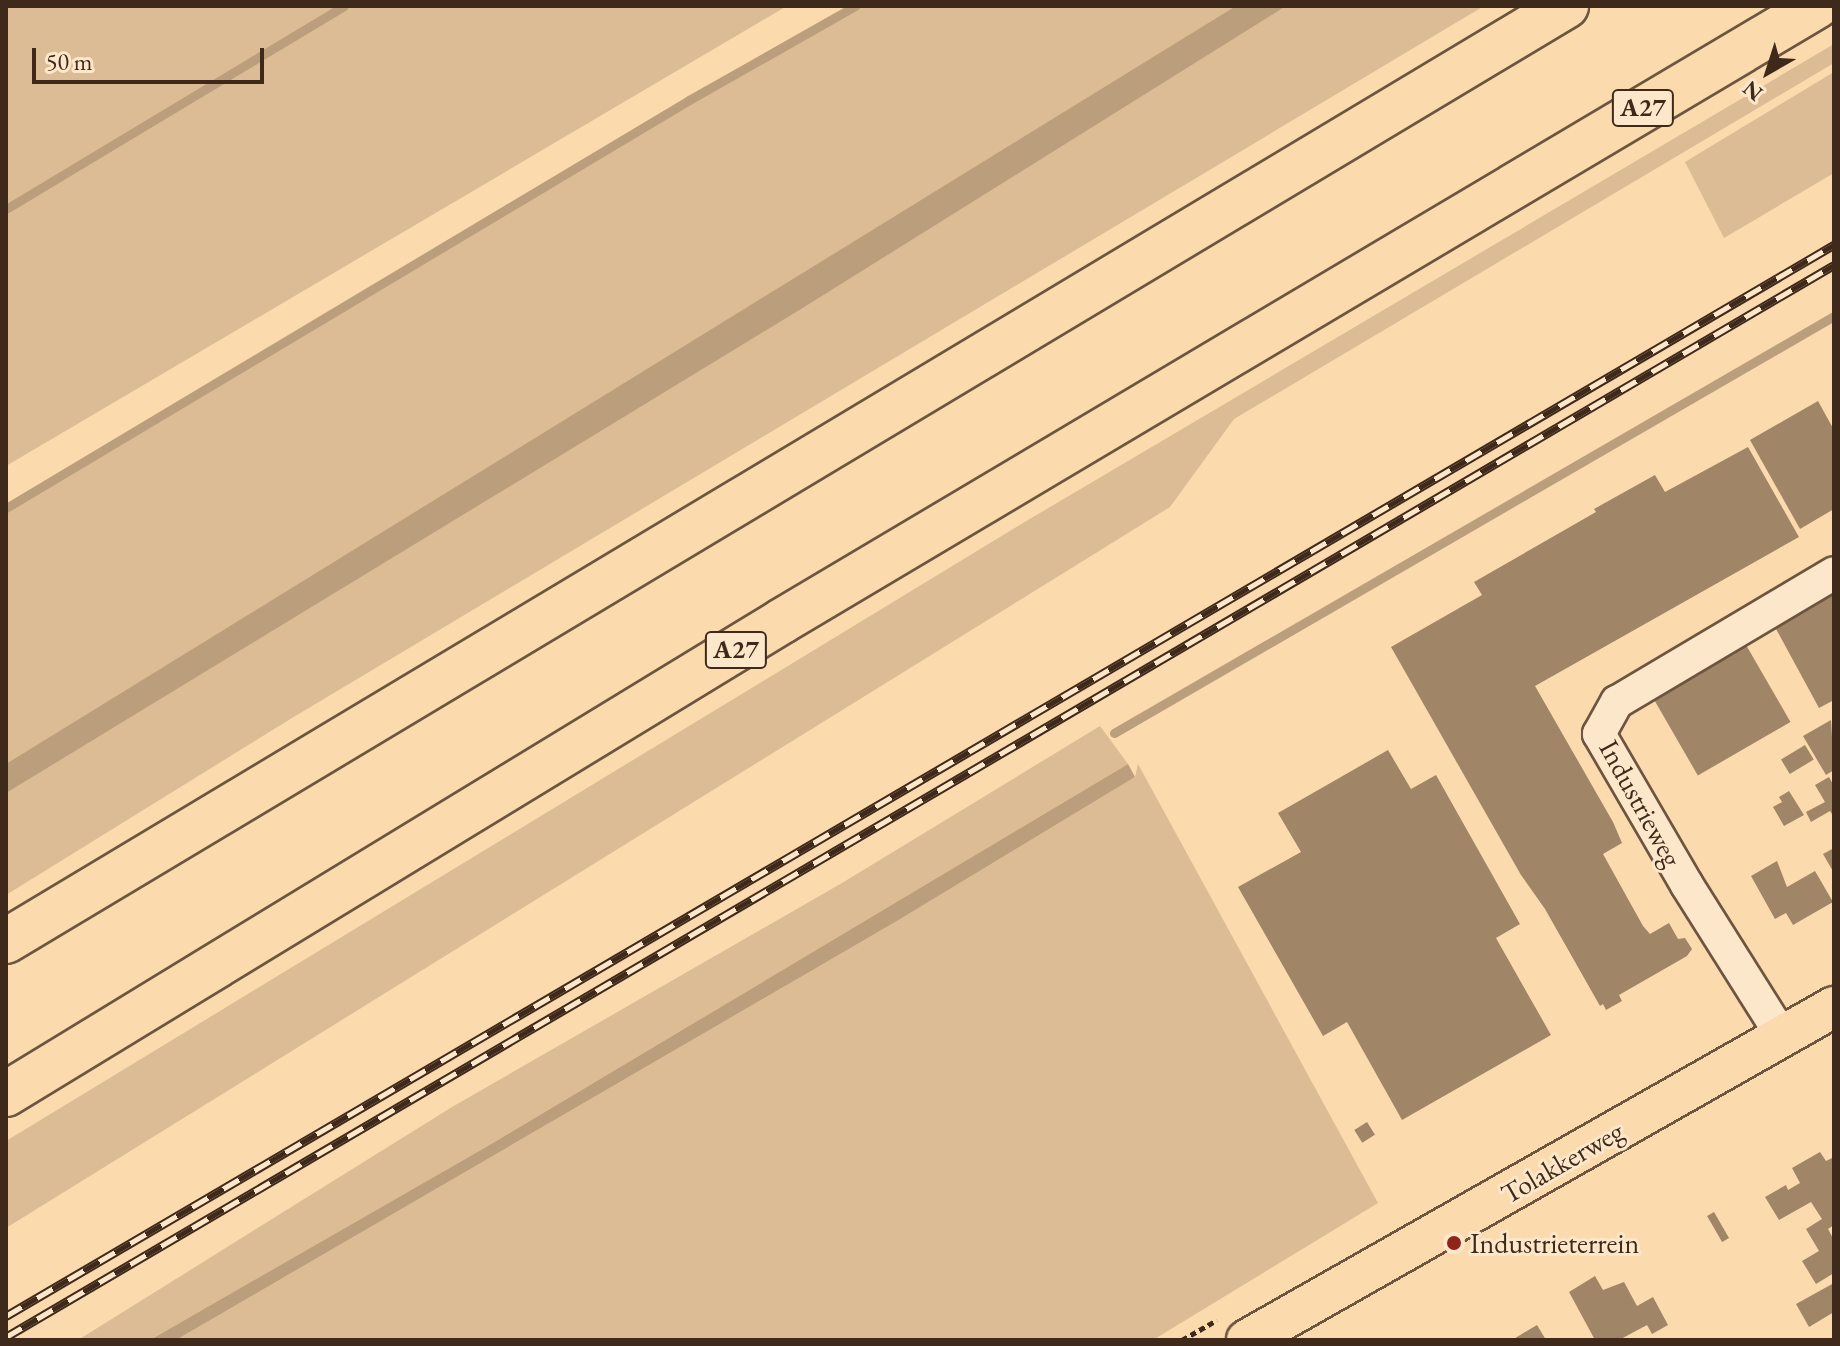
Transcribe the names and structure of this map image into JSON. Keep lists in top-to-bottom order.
{
  "streets": {
    "highway": ["A27"],
    "main road": ["Tolakkerweg"],
    "street": ["Industrieweg"]
  },
  "crossings": [
    ["Industrieweg", "Tolakkerweg"]
  ],
  "places": ["Industrieterrein"],
  "scale_bar": "50 m",
  "north": "bottom left"
}
